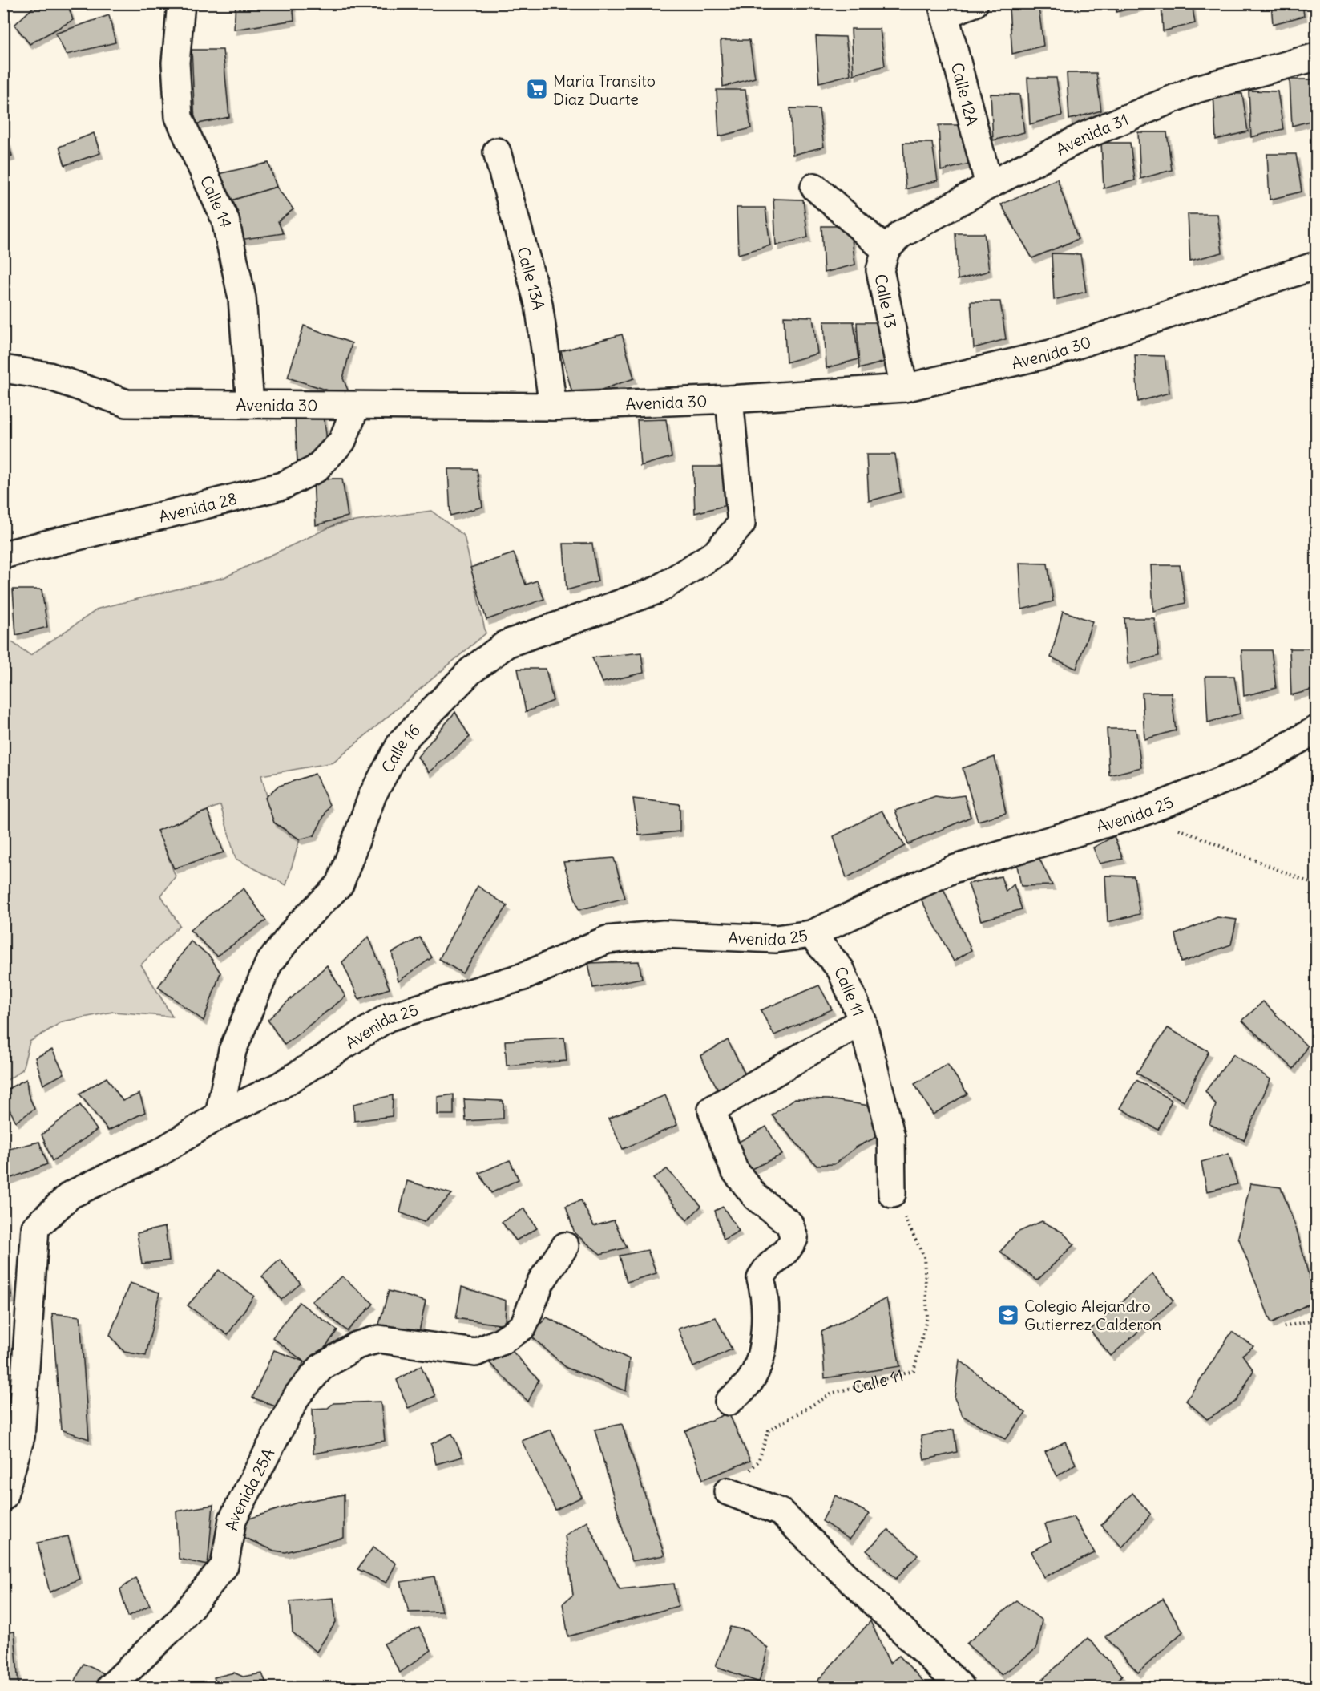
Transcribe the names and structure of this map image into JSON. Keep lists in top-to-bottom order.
{
  "streets": {
    "street": [
      "Calle 12A",
      "Avenida 31",
      "Calle 14",
      "Calle 13A",
      "Calle 13",
      "Avenida 30",
      "Avenida 28",
      "Calle 16",
      "Avenida 25",
      "Calle 11",
      "Avenida 25A"
    ]
  },
  "crossings": [
    ["Calle 12A", "Avenida 31"],
    ["Avenida 31", "Calle 13"],
    ["Calle 14", "Avenida 30"],
    ["Calle 13A", "Avenida 30"],
    ["Calle 13", "Avenida 30"],
    ["Avenida 30", "Avenida 28"],
    ["Avenida 30", "Calle 16"],
    ["Calle 16", "Avenida 25"],
    ["Avenida 25", "Calle 11"]
  ],
  "places": {
    "supermarket": ["Maria Transito Diaz Duarte"],
    "school or university": ["Colegio Alejandro Gutierrez Calderon"]
  }
}
